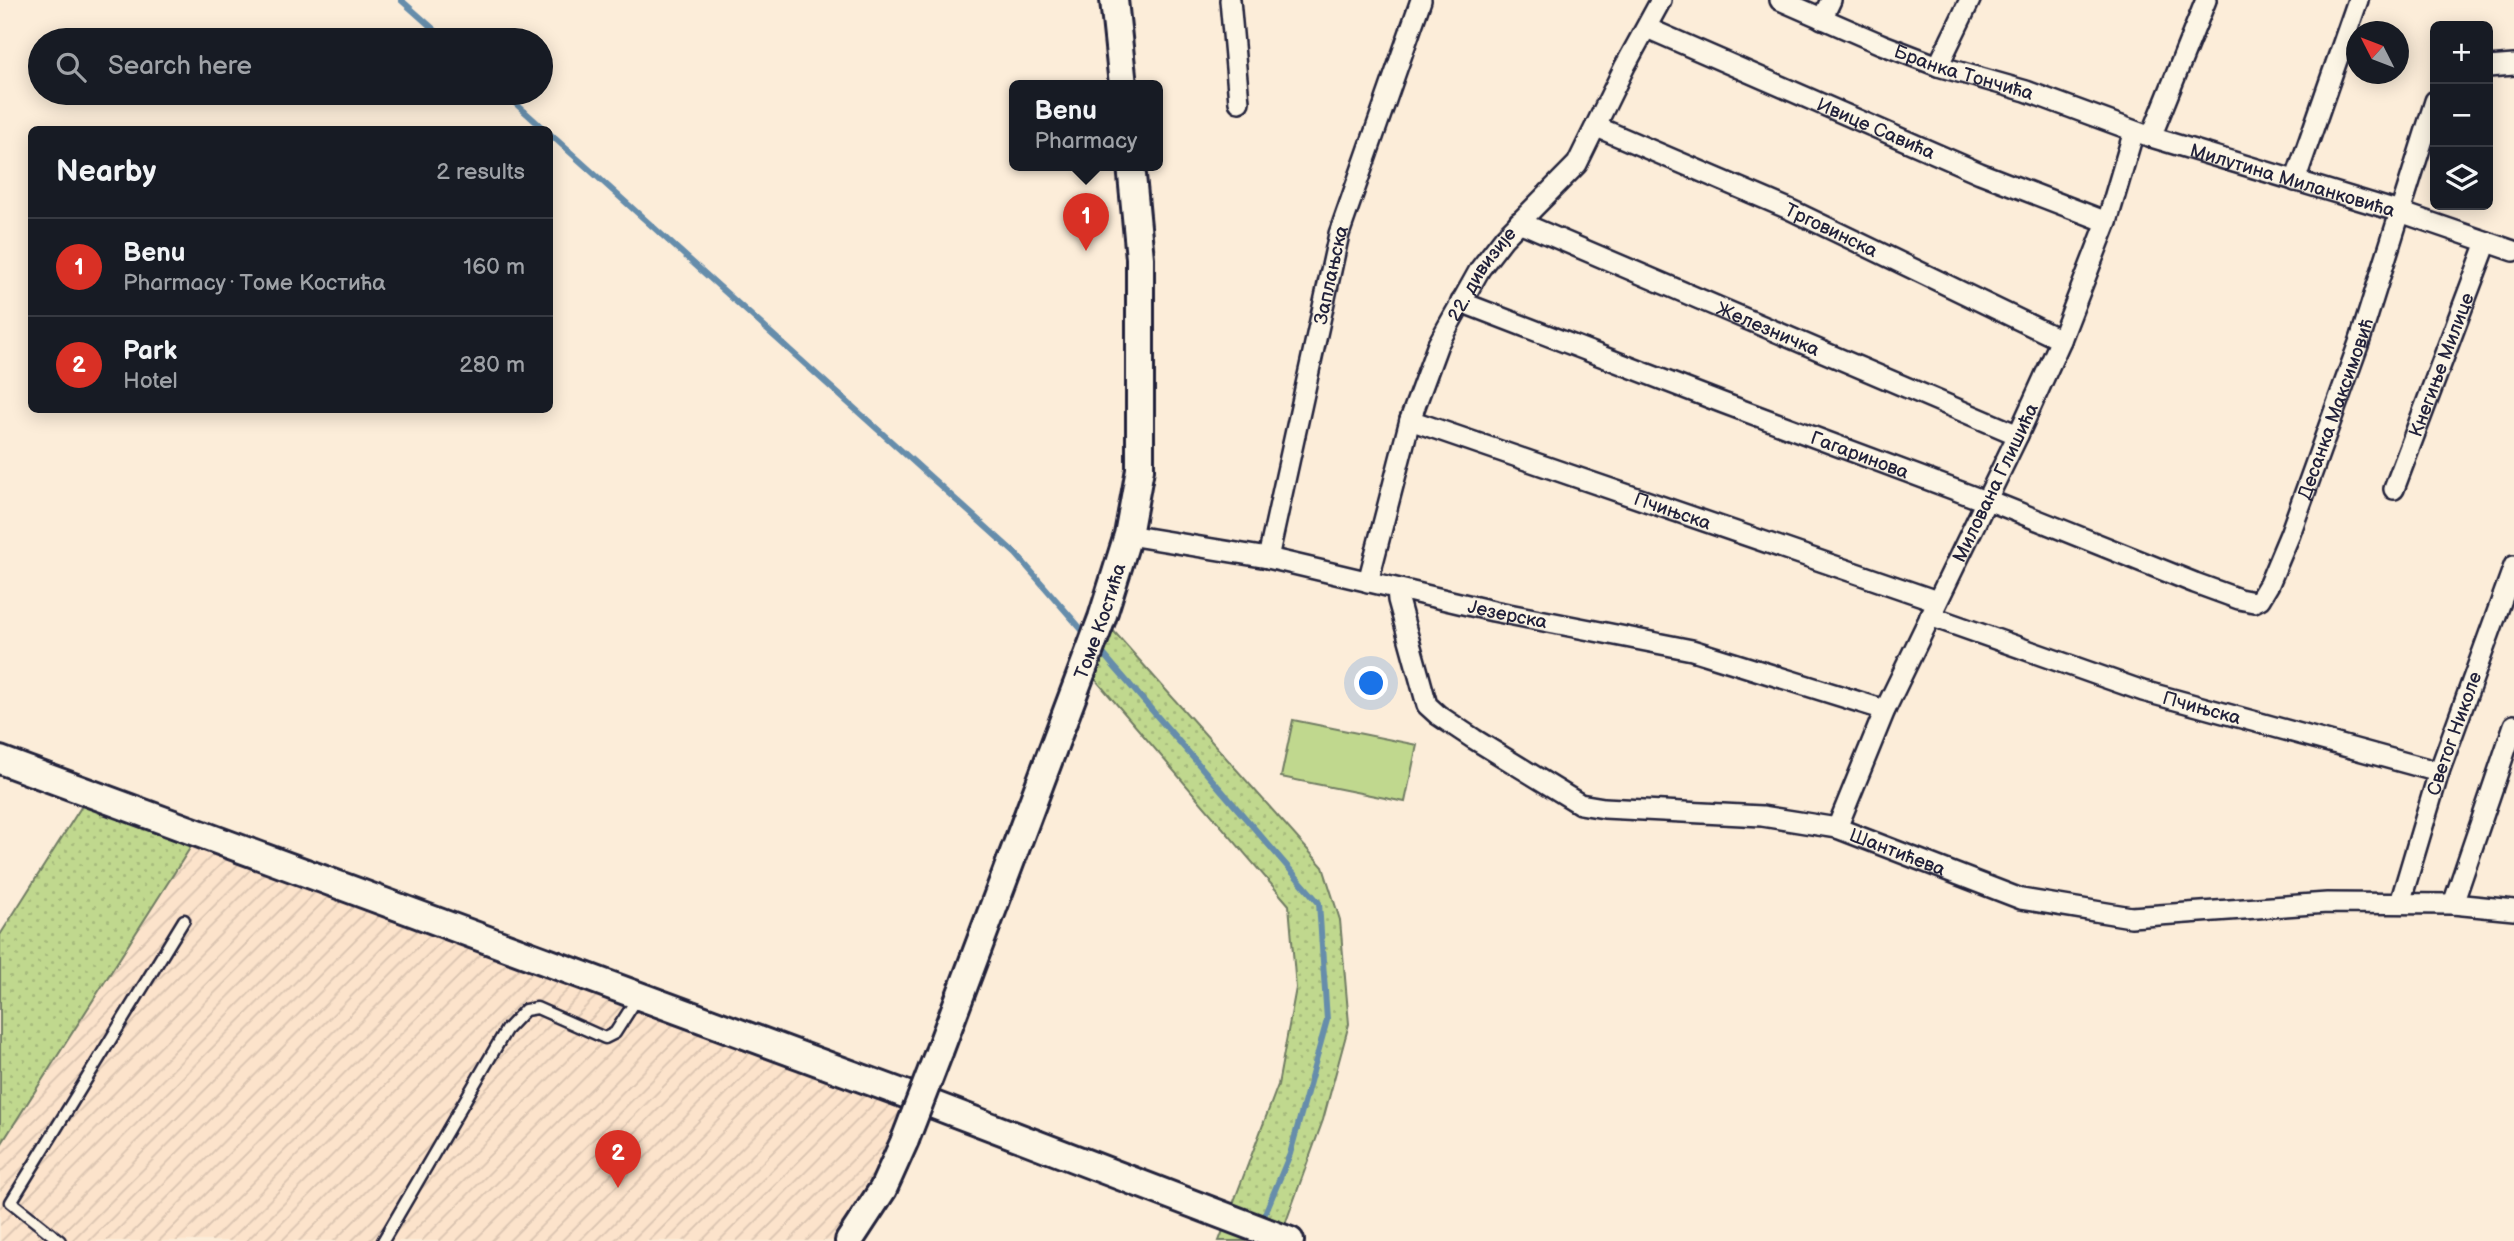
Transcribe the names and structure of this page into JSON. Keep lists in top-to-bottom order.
{
  "streets": {
    "main road": ["Томе Костића"],
    "street": [
      "Бранка Тончића",
      "Ивице Савића",
      "Милутина Миланковића",
      "Трговинска",
      "Заплањска",
      "22. дивизије",
      "Железничка",
      "Кнегиње Милице",
      "Десанка Максимовић",
      "Гагаринова",
      "Милована Глишића",
      "Пчињска",
      "Језерска",
      "Светог Николе",
      "Шантићева"
    ]
  },
  "crossings": [
    ["Бранка Тончића", "Милутина Миланковића"],
    ["Бранка Тончића", "Милована Глишића"],
    ["Ивице Савића", "22. дивизије"],
    ["Ивице Савића", "Милована Глишића"],
    ["Милутина Миланковића", "Кнегиње Милице"],
    ["Милутина Миланковића", "Десанка Максимовић"],
    ["Милутина Миланковића", "Милована Глишића"],
    ["Трговинска", "22. дивизије"],
    ["Трговинска", "Милована Глишића"],
    ["Заплањска", "Језерска"],
    ["22. дивизије", "Железничка"],
    ["22. дивизије", "Гагаринова"],
    ["22. дивизије", "Пчињска"],
    ["22. дивизије", "Језерска"],
    ["Железничка", "Милована Глишића"],
    ["Десанка Максимовић", "Гагаринова"],
    ["Гагаринова", "Милована Глишића"],
    ["Милована Глишића", "Пчињска"],
    ["Милована Глишића", "Језерска"],
    ["Милована Глишића", "Шантићева"],
    ["Пчињска", "Светог Николе"],
    ["Језерска", "Томе Костића"],
    ["Језерска", "Шантићева"],
    ["Светог Николе", "Шантићева"]
  ],
  "north": "top left",
  "page": {
    "map_buttons": ["+", "−"],
    "search": "Search here",
    "popup": ["Benu", "Pharmacy"],
    "heading": ["Nearby", "2 results"],
    "pins": ["1", "2"],
    "list": [
      {
        "mark": "1",
        "name": "Benu",
        "note": "Pharmacy · Томе Костића",
        "value": "160 m"
      },
      {
        "mark": "2",
        "name": "Park",
        "note": "Hotel",
        "value": "280 m"
      }
    ]
  }
}
